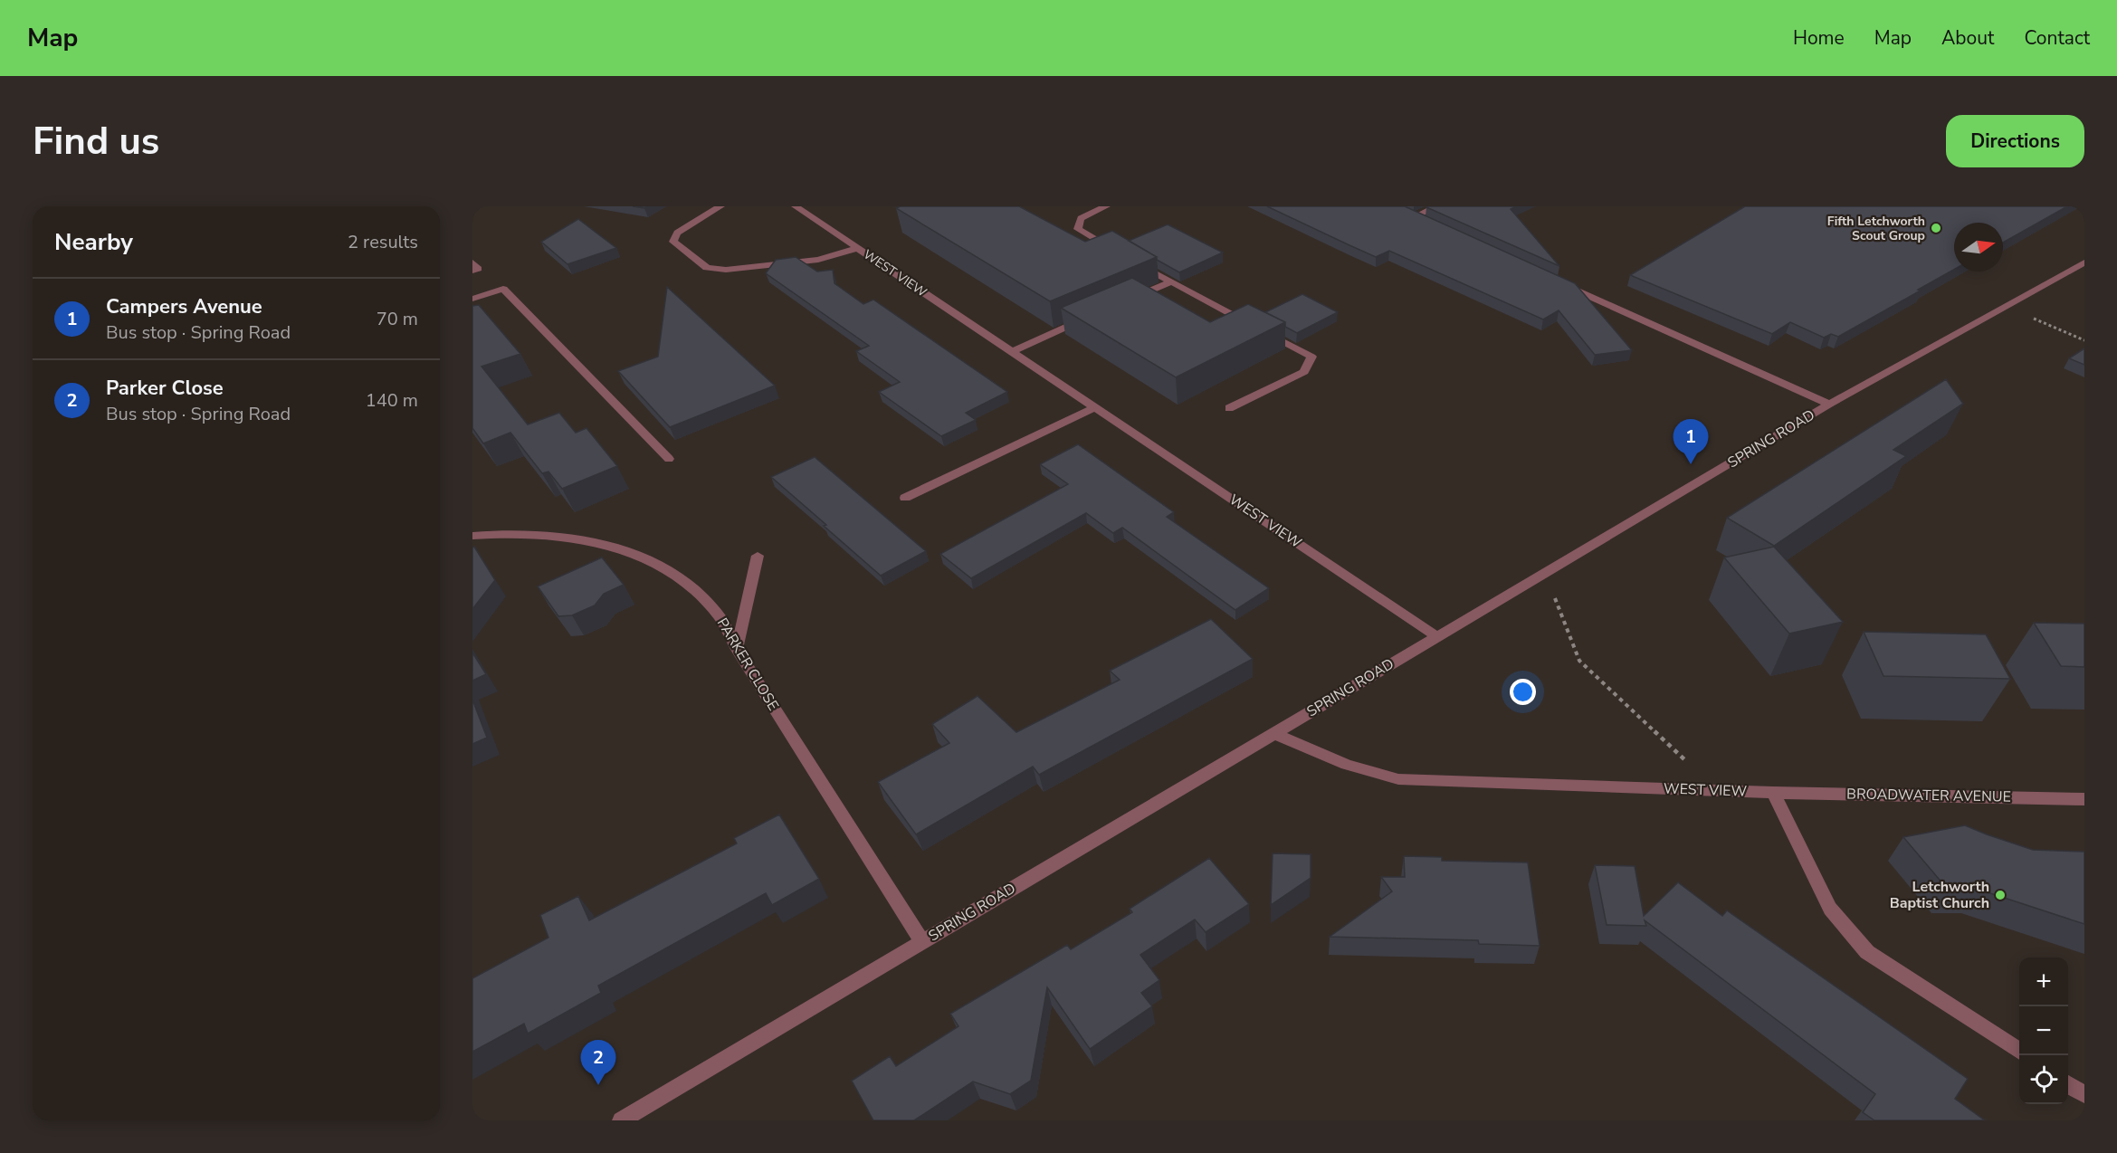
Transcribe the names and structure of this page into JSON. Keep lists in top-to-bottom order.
{
  "streets": {
    "street": [
      "WEST VIEW",
      "SPRING ROAD",
      "PARKER CLOSE",
      "BROADWATER AVENUE"
    ]
  },
  "crossings": [
    ["WEST VIEW", "SPRING ROAD"],
    ["WEST VIEW", "BROADWATER AVENUE"],
    ["SPRING ROAD", "PARKER CLOSE"]
  ],
  "places": ["Fifth Letchworth Scout Group", "Letchworth Baptist Church"],
  "north": "right",
  "page": {
    "header": "Map",
    "nav": [
      "Home",
      "Map",
      "About",
      "Contact"
    ],
    "buttons": "Directions",
    "title": "Find us",
    "heading": ["Nearby", "2 results"],
    "list": [
      {
        "mark": "1",
        "name": "Campers Avenue",
        "note": "Bus stop · Spring Road",
        "value": "70 m"
      },
      {
        "mark": "2",
        "name": "Parker Close",
        "note": "Bus stop · Spring Road",
        "value": "140 m"
      }
    ],
    "pins": ["1", "2"],
    "map_buttons": ["+", "−"]
  }
}
